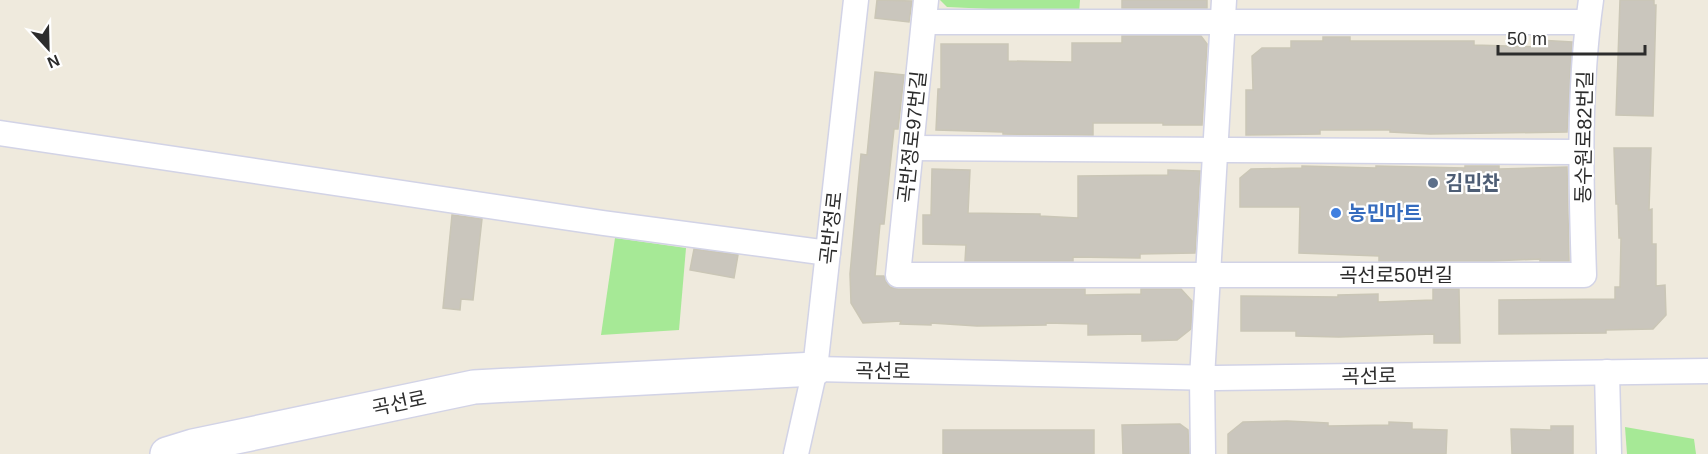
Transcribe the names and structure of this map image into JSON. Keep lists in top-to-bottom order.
{
  "streets": {
    "main road": ["곡선로"],
    "street": [
      "곡반정로97번길",
      "동수원로82번길",
      "곡반정로",
      "곡선로50번길"
    ]
  },
  "crossings": [
    ["곡반정로97번길", "곡선로50번길"],
    ["동수원로82번길", "곡선로50번길"],
    ["곡반정로", "곡선로"]
  ],
  "places": ["김민찬", "농민마트"],
  "scale_bar": "50 m",
  "north": "bottom"
}
